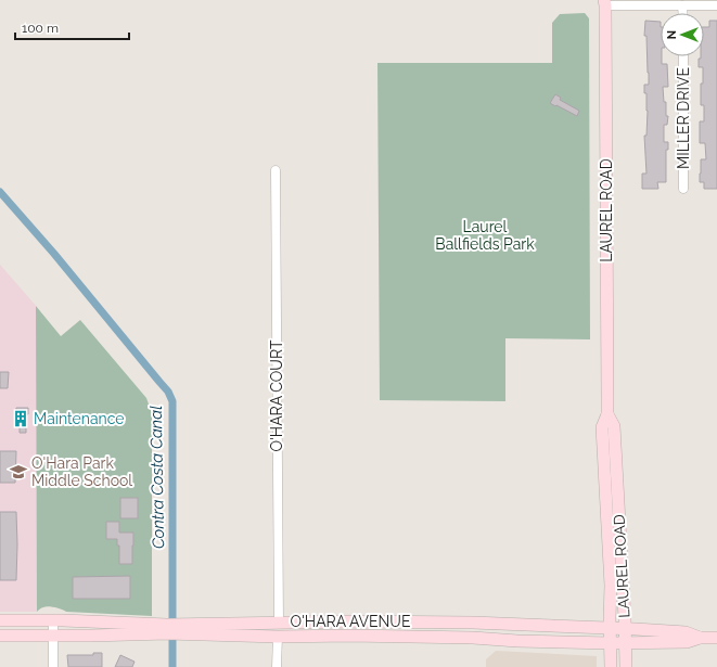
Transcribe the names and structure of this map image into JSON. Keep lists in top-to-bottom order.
{
  "streets": {
    "main road": ["LAUREL ROAD", "O'HARA AVENUE"],
    "street": ["MILLER DRIVE", "O'HARA COURT"]
  },
  "crossings": [
    ["LAUREL ROAD", "O'HARA AVENUE"],
    ["O'HARA COURT", "O'HARA AVENUE"]
  ],
  "water": ["Contra Costa Canal"],
  "parks": ["Laurel Ballfields Park"],
  "places": {
    "building": ["Maintenance"],
    "school or university": ["O'Hara Park Middle School"]
  },
  "scale_bar": "100 m",
  "north": "left"
}
